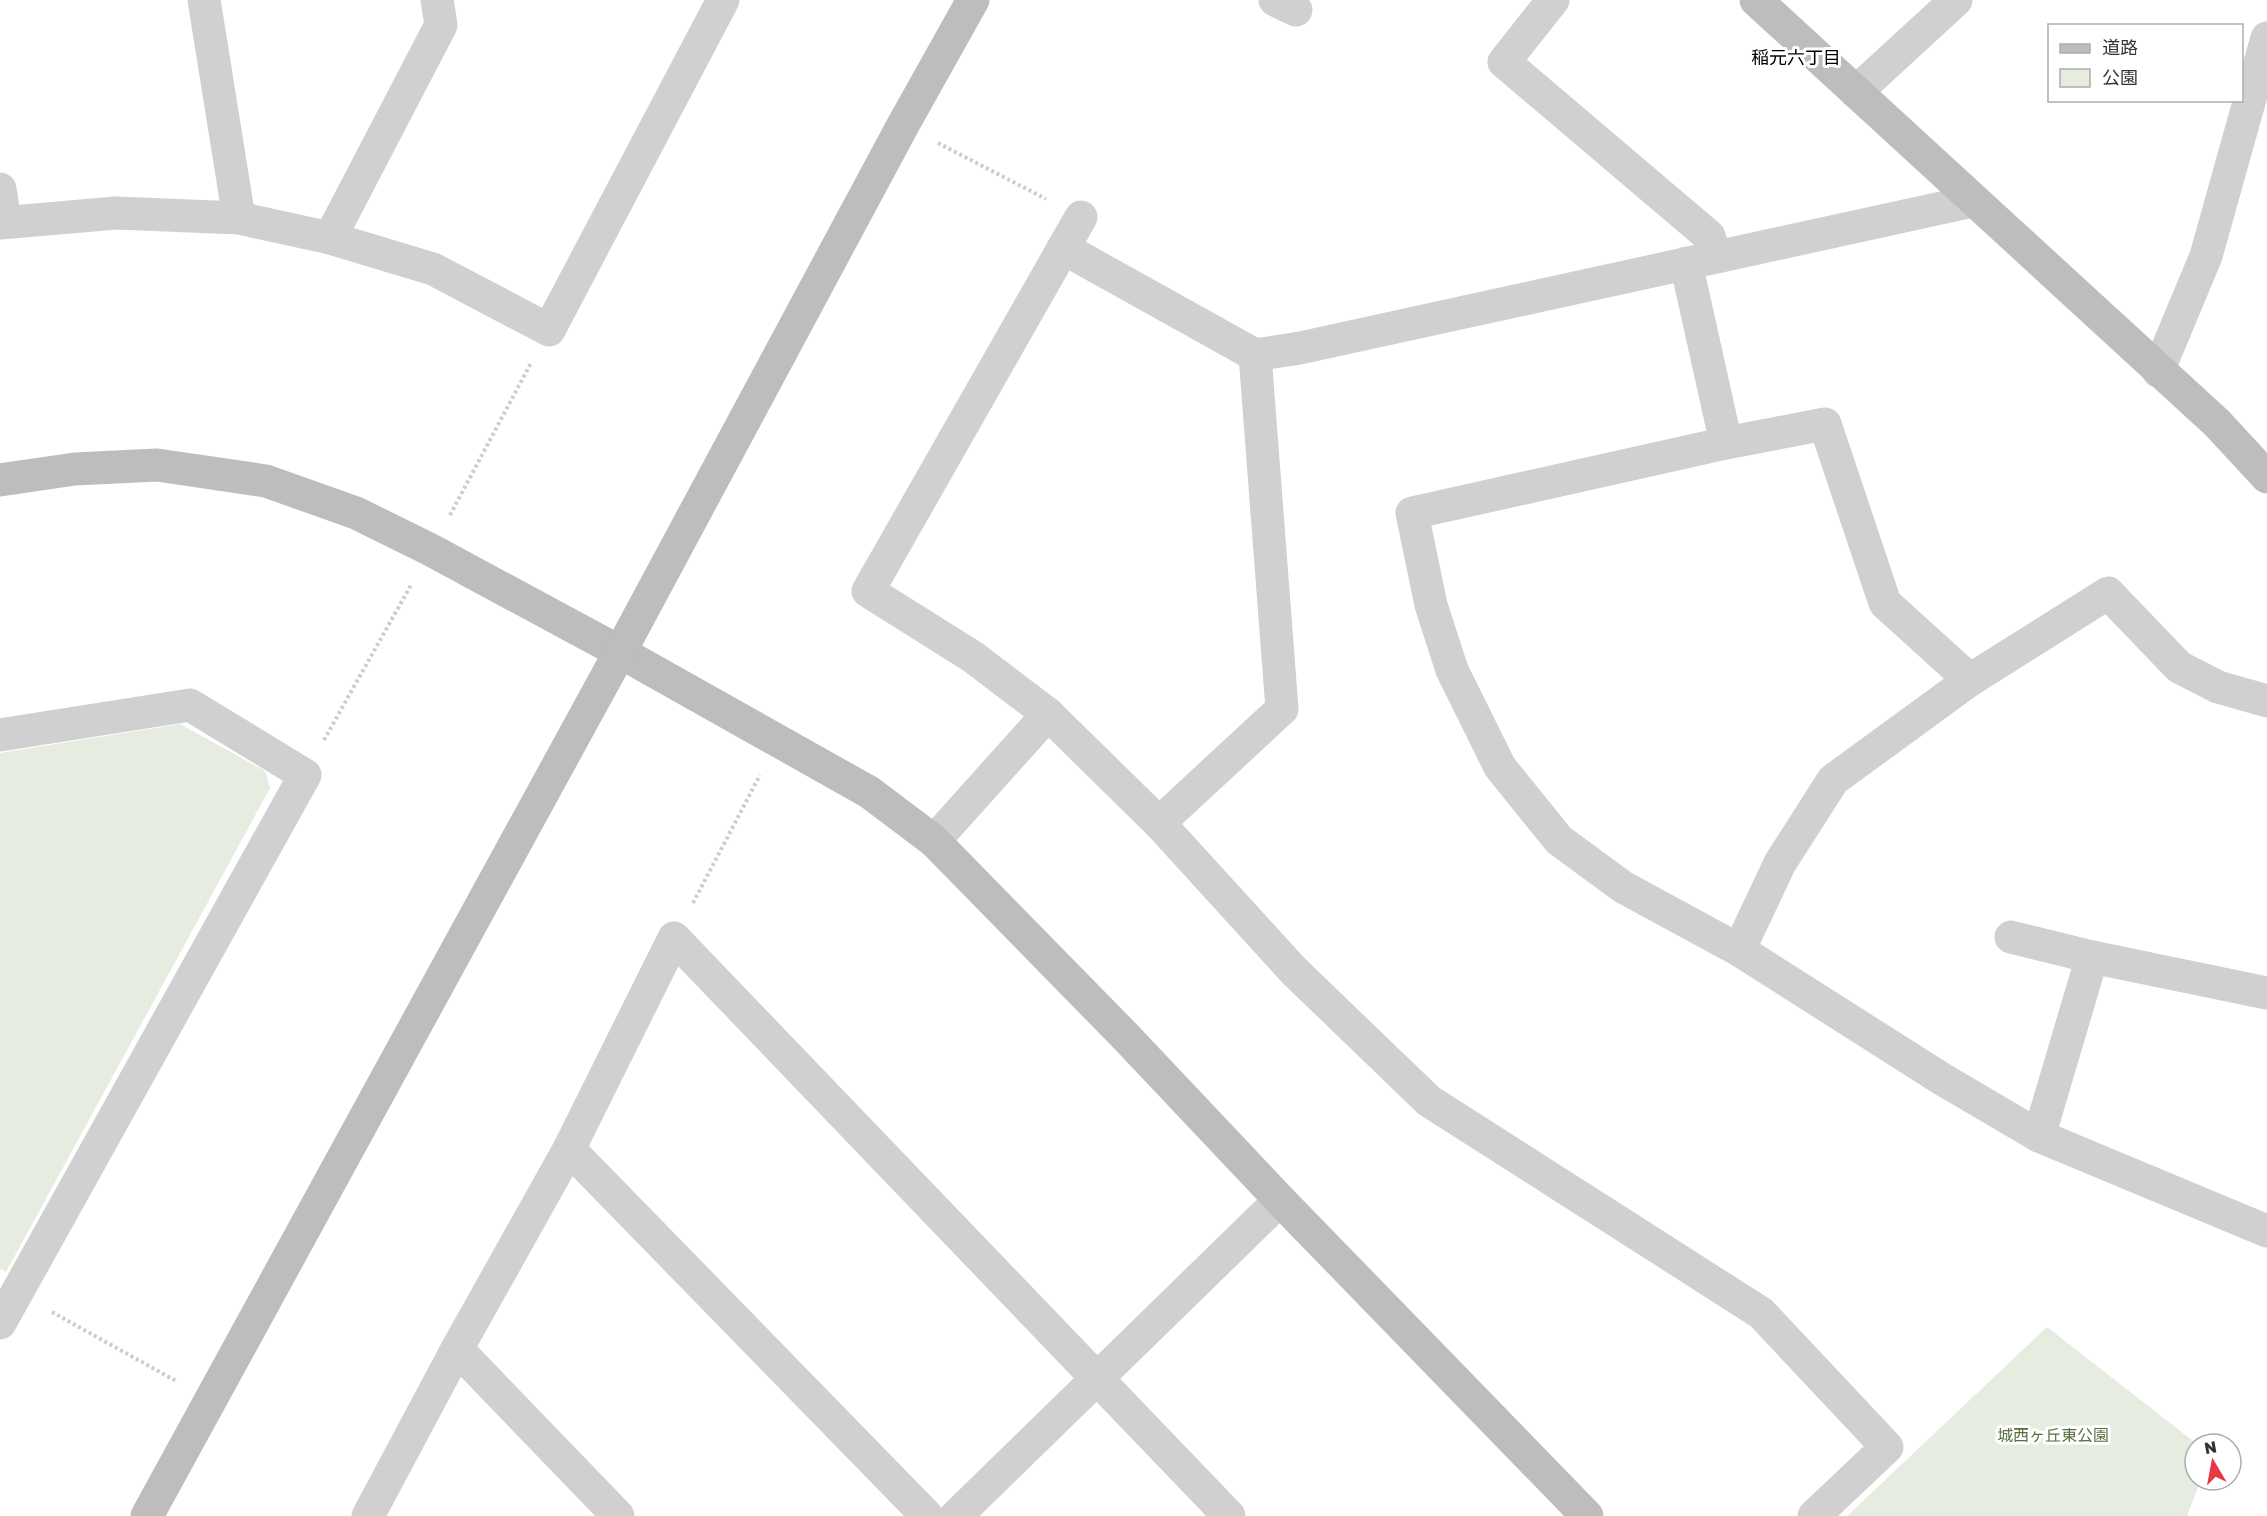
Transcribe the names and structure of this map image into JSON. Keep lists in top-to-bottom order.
{
  "districts": ["稲元六丁目"],
  "parks": ["城西ヶ丘東公園"],
  "legend": ["道路", "公園"],
  "north": "top"
}
